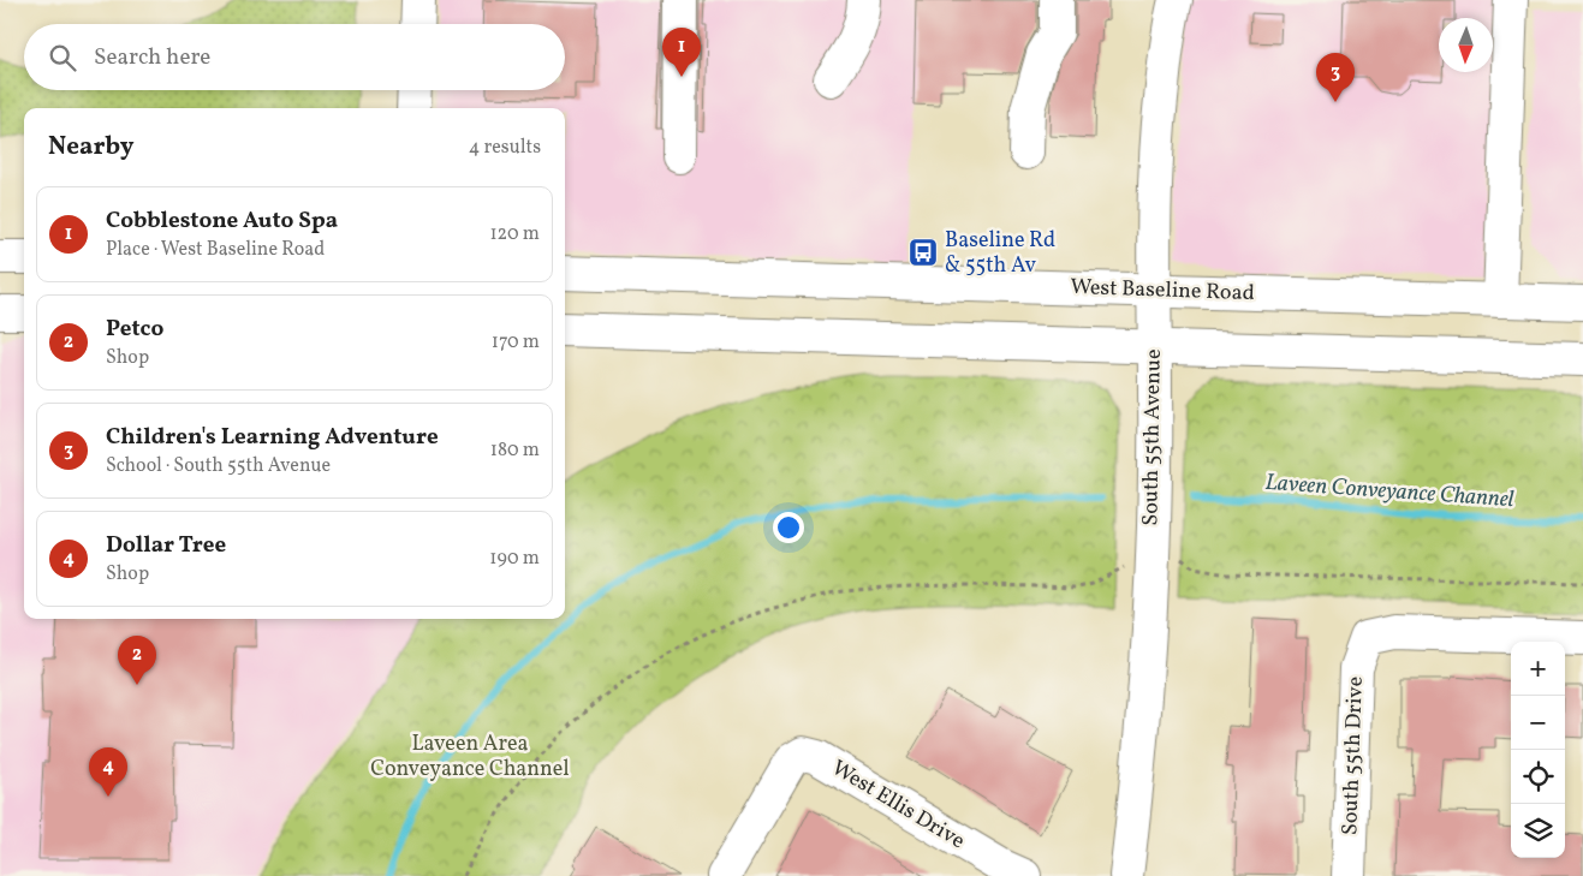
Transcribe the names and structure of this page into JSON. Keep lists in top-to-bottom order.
{
  "streets": {
    "street": [
      "West Baseline Road",
      "South 55th Avenue",
      "South 55th Drive",
      "West Ellis Drive"
    ]
  },
  "crossings": [
    ["West Baseline Road", "South 55th Avenue"]
  ],
  "water": ["Laveen Conveyance Channel"],
  "parks": ["Laveen Area Conveyance Channel"],
  "places": {
    "bus stop": ["Baseline Rd & 55th Av"]
  },
  "north": "bottom",
  "page": {
    "search": "Search here",
    "pins": [
      "1",
      "3",
      "2",
      "4"
    ],
    "heading": ["Nearby", "4 results"],
    "list": [
      {
        "mark": "1",
        "name": "Cobblestone Auto Spa",
        "note": "Place · West Baseline Road",
        "value": "120 m"
      },
      {
        "mark": "2",
        "name": "Petco",
        "note": "Shop",
        "value": "170 m"
      },
      {
        "mark": "3",
        "name": "Children's Learning Adventure",
        "note": "School · South 55th Avenue",
        "value": "180 m"
      },
      {
        "mark": "4",
        "name": "Dollar Tree",
        "note": "Shop",
        "value": "190 m"
      }
    ],
    "map_buttons": ["+", "−"]
  }
}
